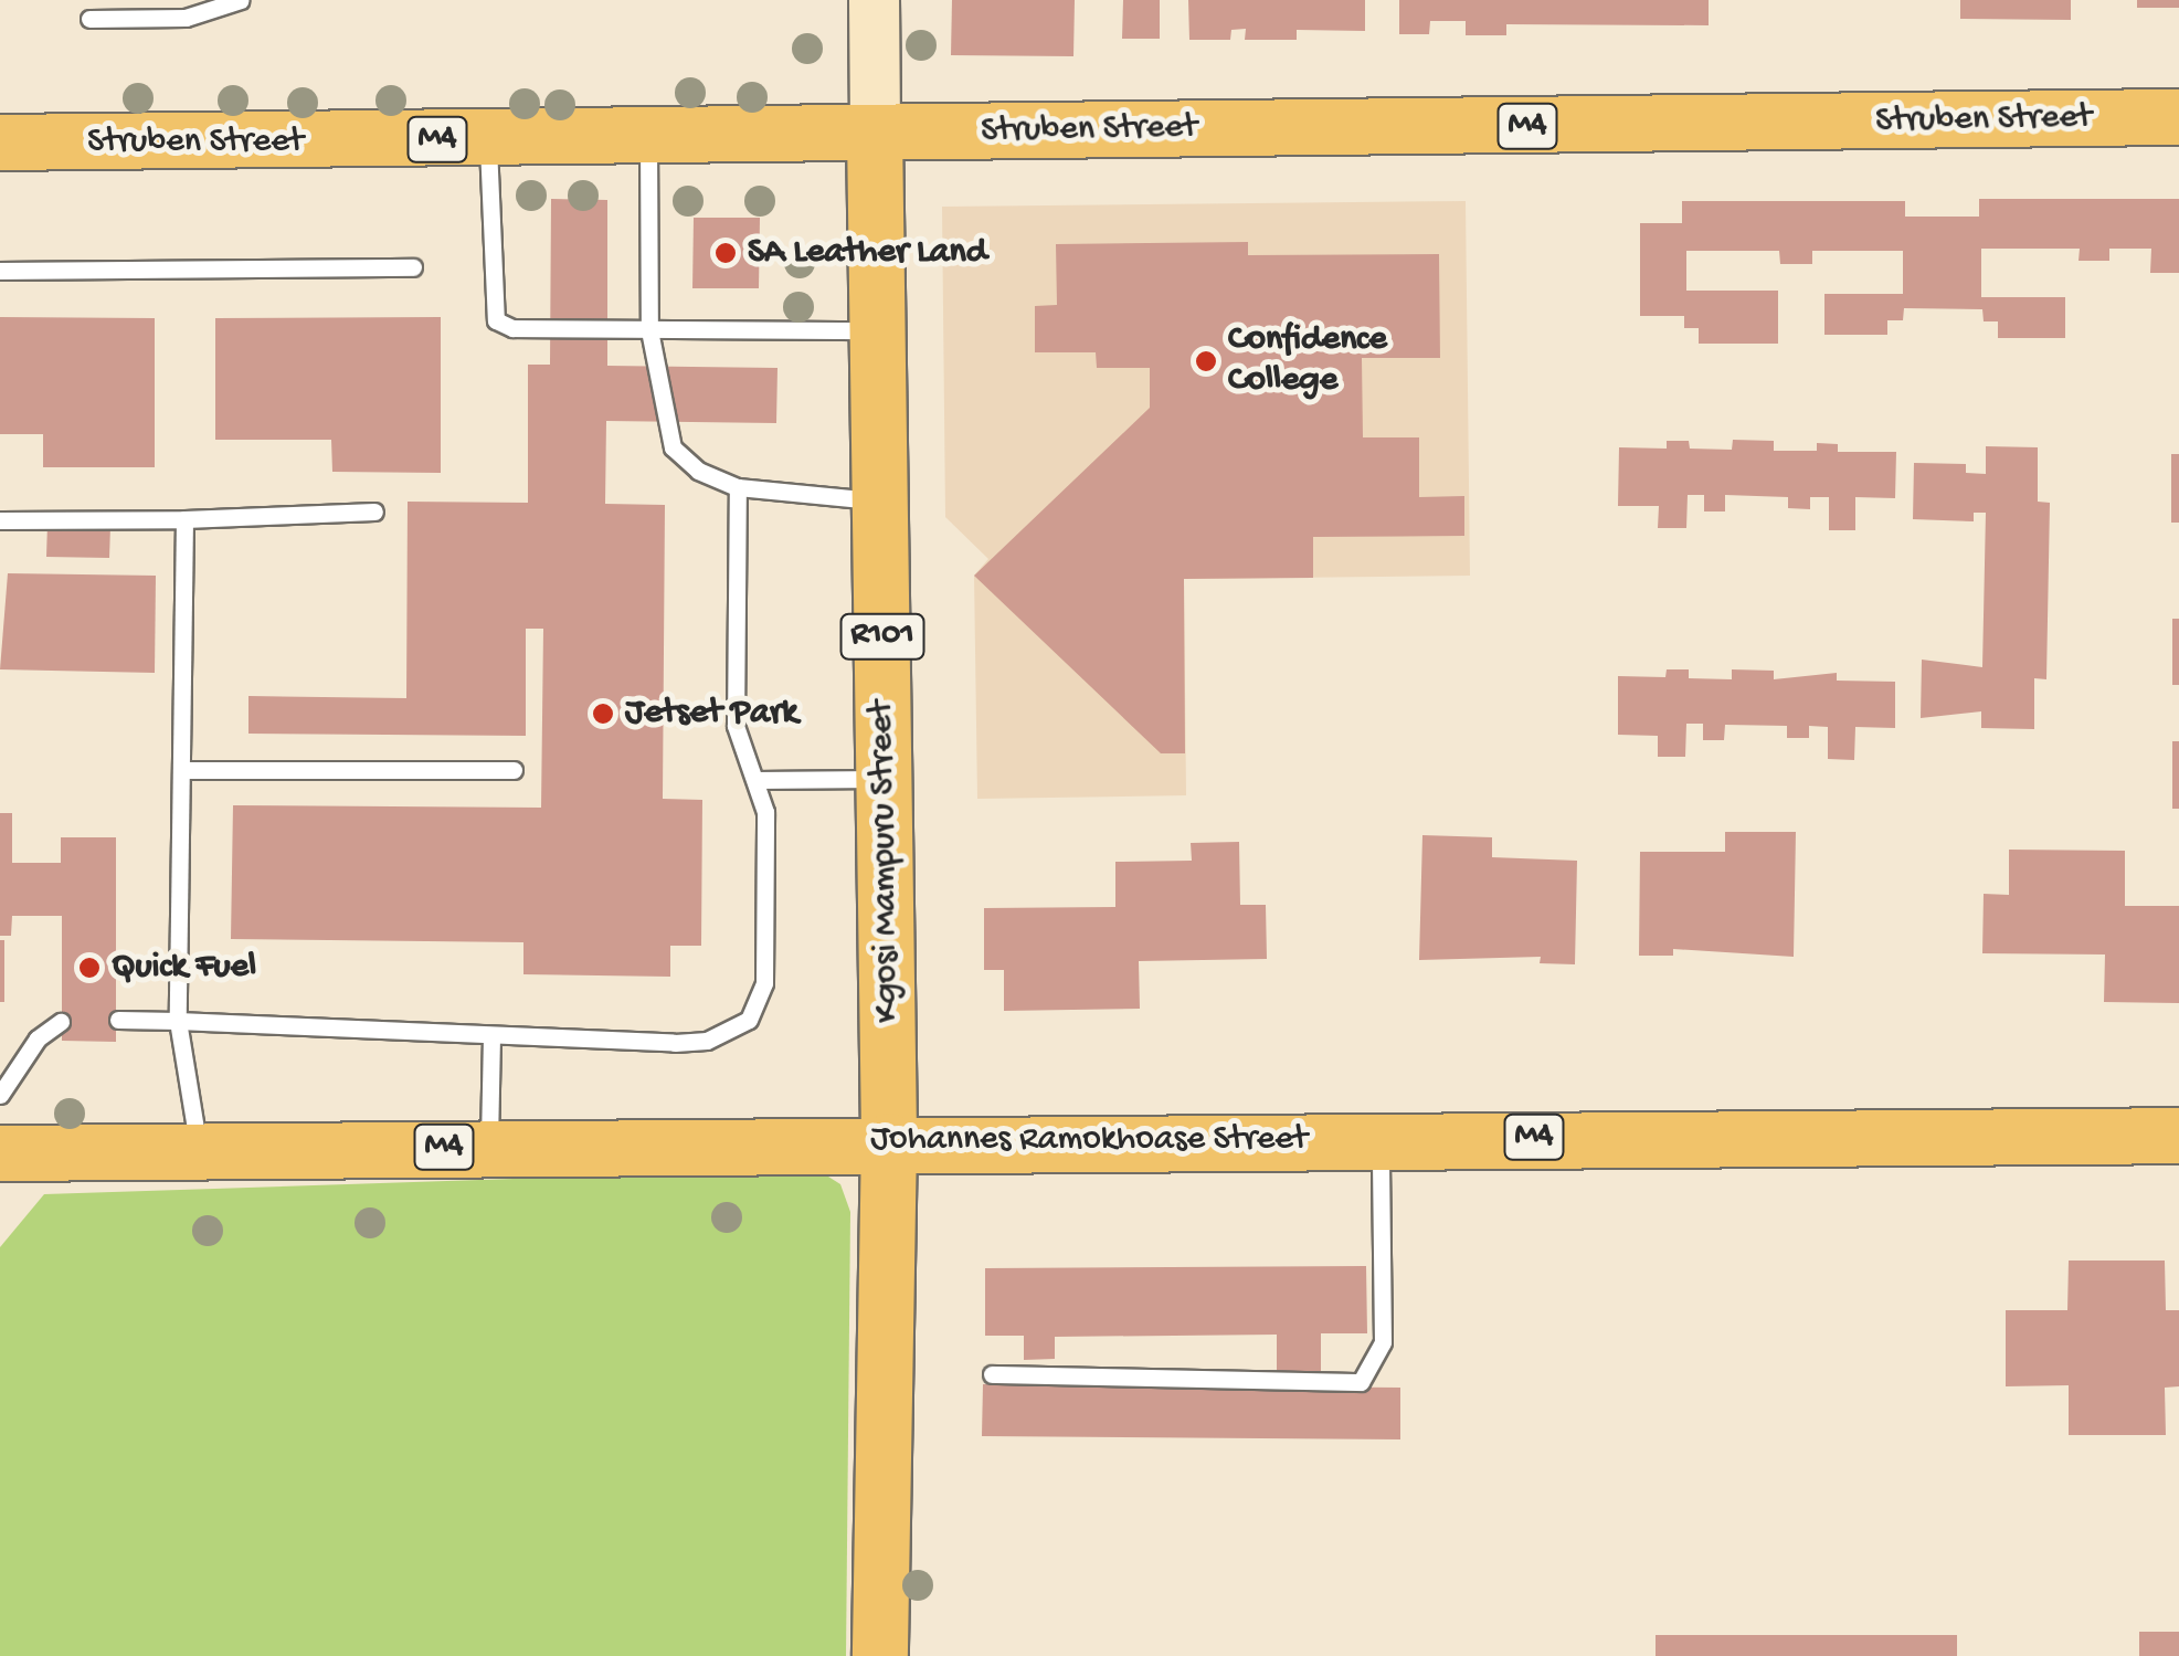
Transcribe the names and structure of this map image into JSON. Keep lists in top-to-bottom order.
{
  "streets": {
    "main road": [
      "Struben Street",
      "M4",
      "R101",
      "Kgosi Mampuru Street",
      "Johannes Ramokhoase Street"
    ]
  },
  "crossings": [
    ["Struben Street", "Kgosi Mampuru Street"],
    ["Kgosi Mampuru Street", "Johannes Ramokhoase Street"]
  ],
  "places": [
    "SA Leather Land",
    "Confidence College",
    "Jetset Park",
    "Quick Fuel"
  ]
}
